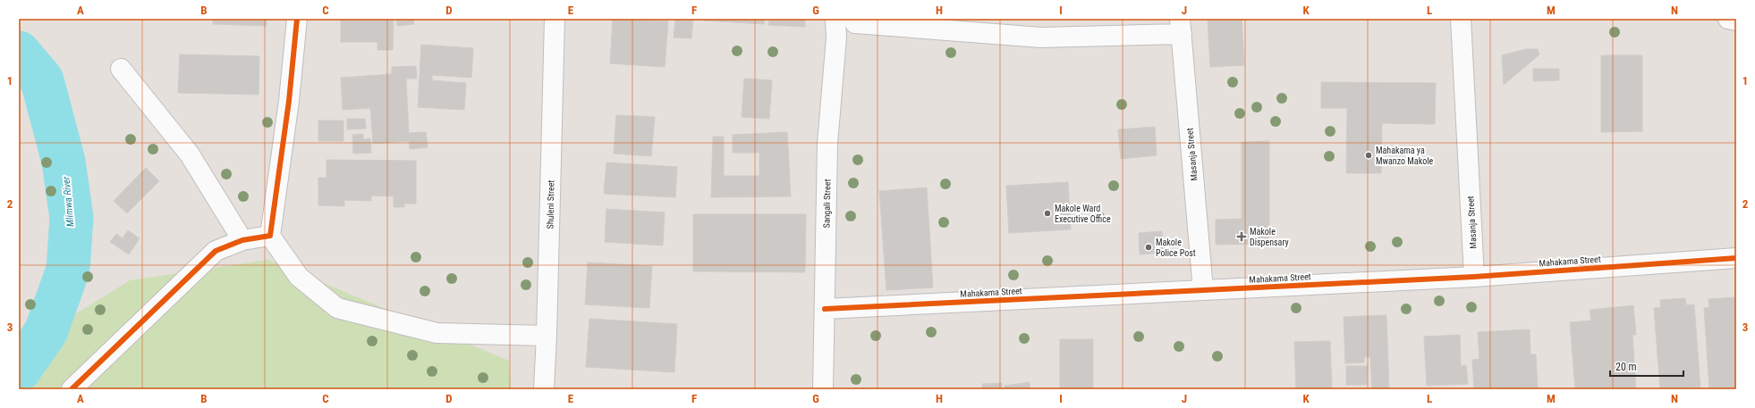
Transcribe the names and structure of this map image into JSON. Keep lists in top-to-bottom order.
{
  "streets": {
    "street": [
      "Masanja Street",
      "Sangali Street",
      "Shuleni Street",
      "Mahakama Street"
    ]
  },
  "crossings": [
    ["Masanja Street", "Mahakama Street"],
    ["Sangali Street", "Mahakama Street"]
  ],
  "water": ["Mlimwa River"],
  "places": {
    "other": ["Mahakama ya Mwanzo Makole", "Makole Ward Executive Office", "Makole Police Post"],
    "health": ["Makole Dispensary"]
  },
  "scale_bar": "20 m",
  "grid": {
    "columns": [
      "A",
      "B",
      "C",
      "D",
      "E",
      "F",
      "G",
      "H",
      "I",
      "J",
      "K",
      "L",
      "M",
      "N"
    ],
    "rows": ["1", "2", "3"]
  }
}
